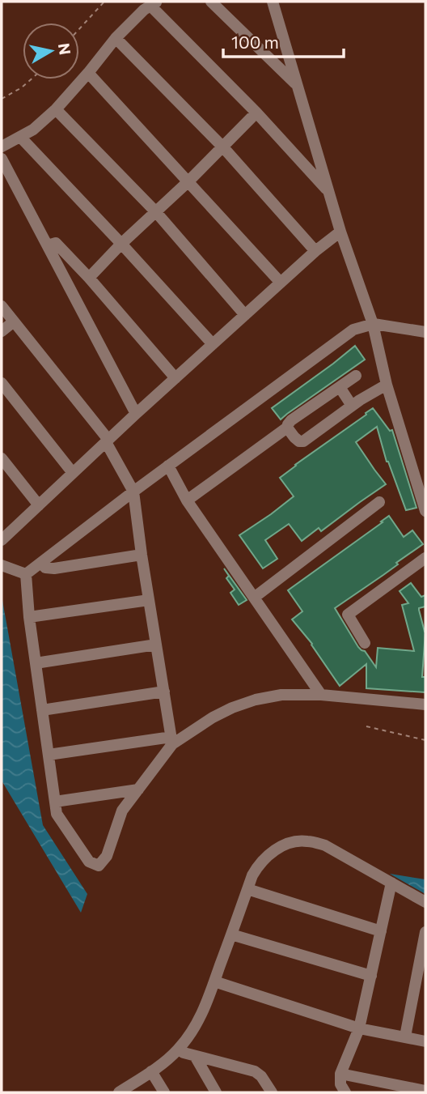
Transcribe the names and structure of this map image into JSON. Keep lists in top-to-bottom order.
{
  "scale_bar": "100 m",
  "north": "right"
}
